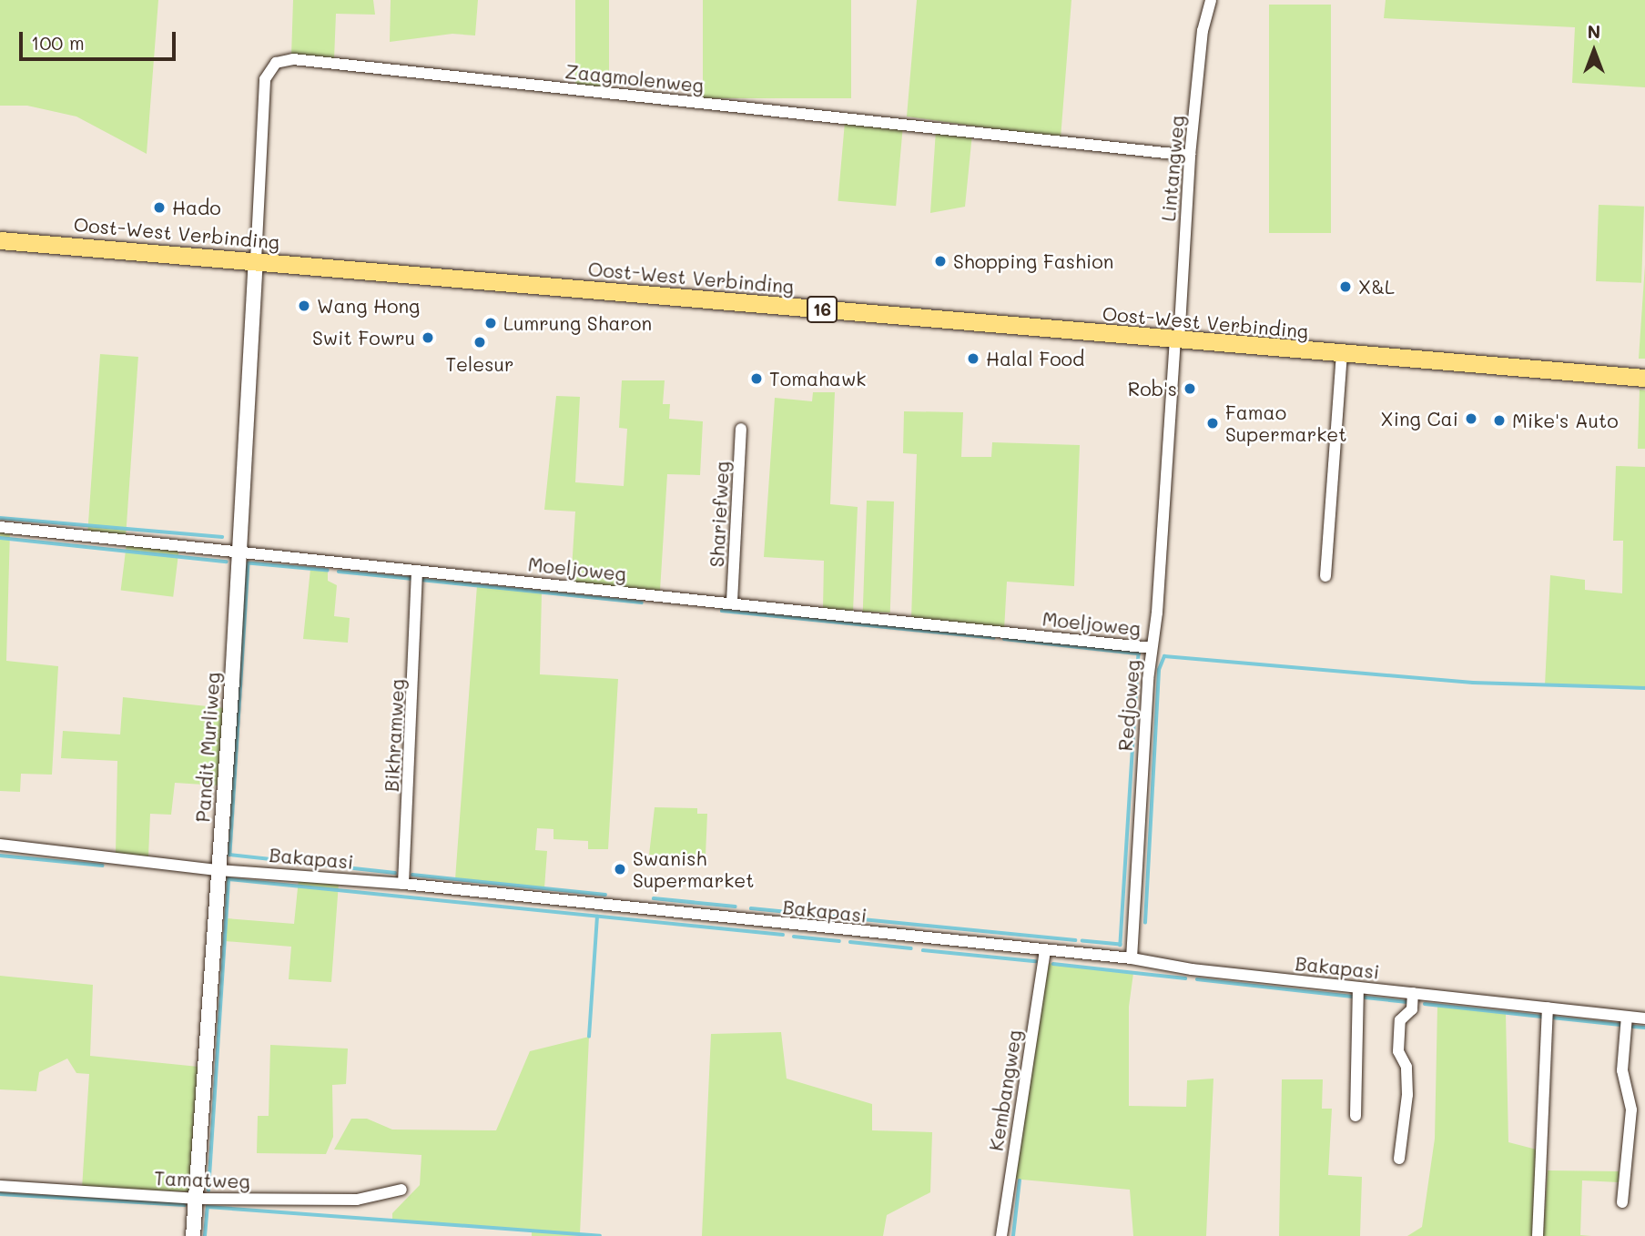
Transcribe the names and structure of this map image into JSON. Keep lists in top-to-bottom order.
{
  "streets": {
    "main road": ["Oost-West Verbinding", "16"],
    "street": [
      "Zaagmolenweg",
      "Lintangweg",
      "Shariefweg",
      "Moeljoweg",
      "Redjoweg",
      "Bikhramweg",
      "Pandit Murliweg",
      "Bakapasi",
      "Kembangweg",
      "Tamatweg"
    ]
  },
  "crossings": [
    ["Zaagmolenweg", "Lintangweg"],
    ["Zaagmolenweg", "Oost-West Verbinding"],
    ["Zaagmolenweg", "Pandit Murliweg"],
    ["Lintangweg", "Oost-West Verbinding"],
    ["Lintangweg", "Redjoweg"],
    ["Oost-West Verbinding", "Redjoweg"],
    ["Oost-West Verbinding", "Pandit Murliweg"],
    ["Shariefweg", "Moeljoweg"],
    ["Moeljoweg", "Redjoweg"],
    ["Moeljoweg", "Bikhramweg"],
    ["Moeljoweg", "Pandit Murliweg"],
    ["Redjoweg", "Bakapasi"],
    ["Bikhramweg", "Bakapasi"],
    ["Pandit Murliweg", "Bakapasi"],
    ["Pandit Murliweg", "Tamatweg"],
    ["Bakapasi", "Kembangweg"]
  ],
  "places": [
    "Hado",
    "Shopping Fashion",
    "X&L",
    "Wang Hong",
    "Lumrung Sharon",
    "Swit Fowru",
    "Telesur",
    "Halal Food",
    "Tomahawk",
    "Rob's",
    "Xing Cai",
    "Mike's Auto",
    "Famao Supermarket",
    "Swanish Supermarket"
  ],
  "scale_bar": "100 m",
  "north": "top"
}
